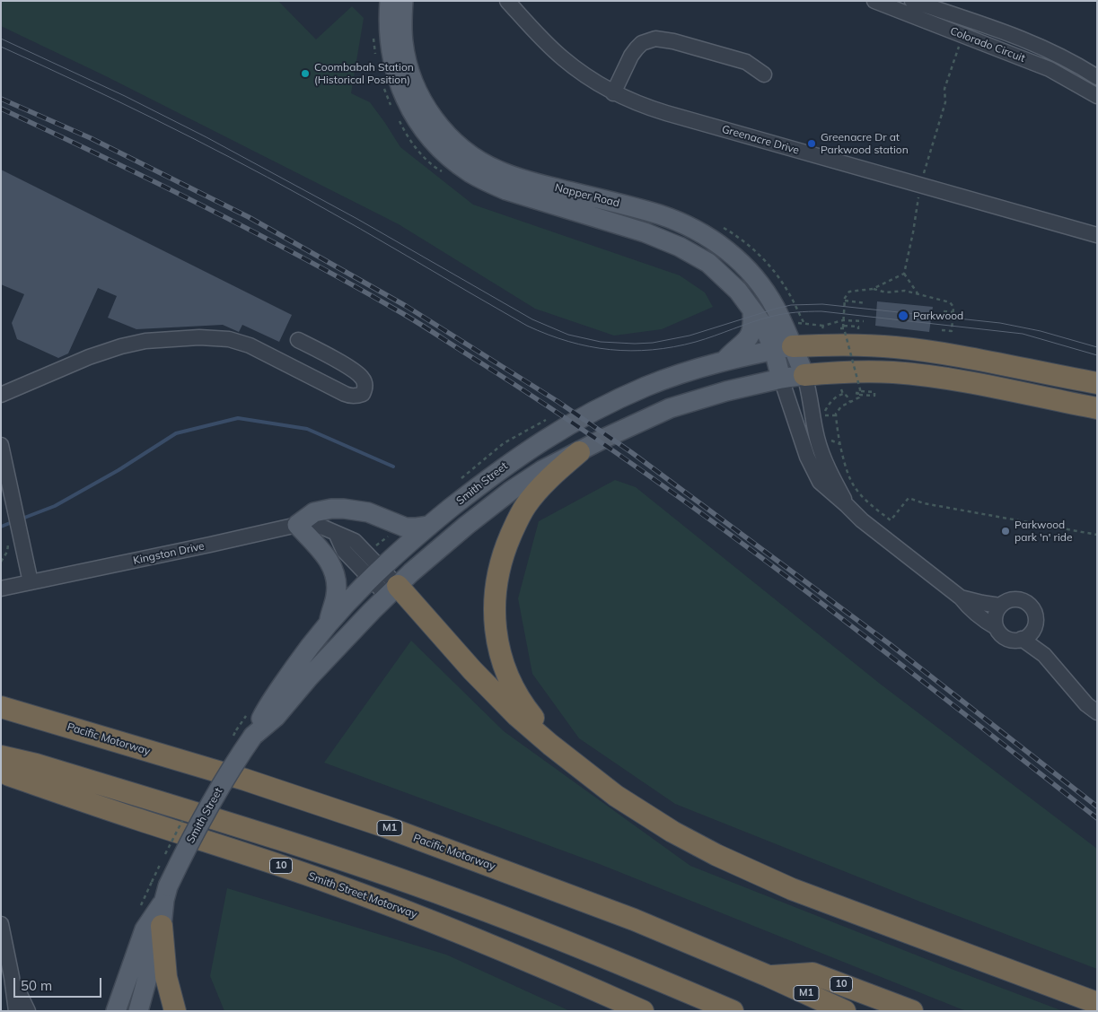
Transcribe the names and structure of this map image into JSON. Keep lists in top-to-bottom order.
{
  "streets": {
    "highway": [
      "Pacific Motorway",
      "M1",
      "10",
      "Smith Street Motorway"
    ],
    "main road": ["Napper Road", "Smith Street"],
    "street": ["Colorado Circuit", "Greenacre Drive", "Kingston Drive"]
  },
  "crossings": [
    ["Napper Road", "Smith Street"],
    ["Smith Street", "Kingston Drive"],
    ["Pacific Motorway", "10"]
  ],
  "places": [
    "Coombabah Station (Historical Position)",
    "Greenacre Dr at Parkwood station",
    "Parkwood",
    "Parkwood park 'n' ride"
  ],
  "scale_bar": "50 m"
}
